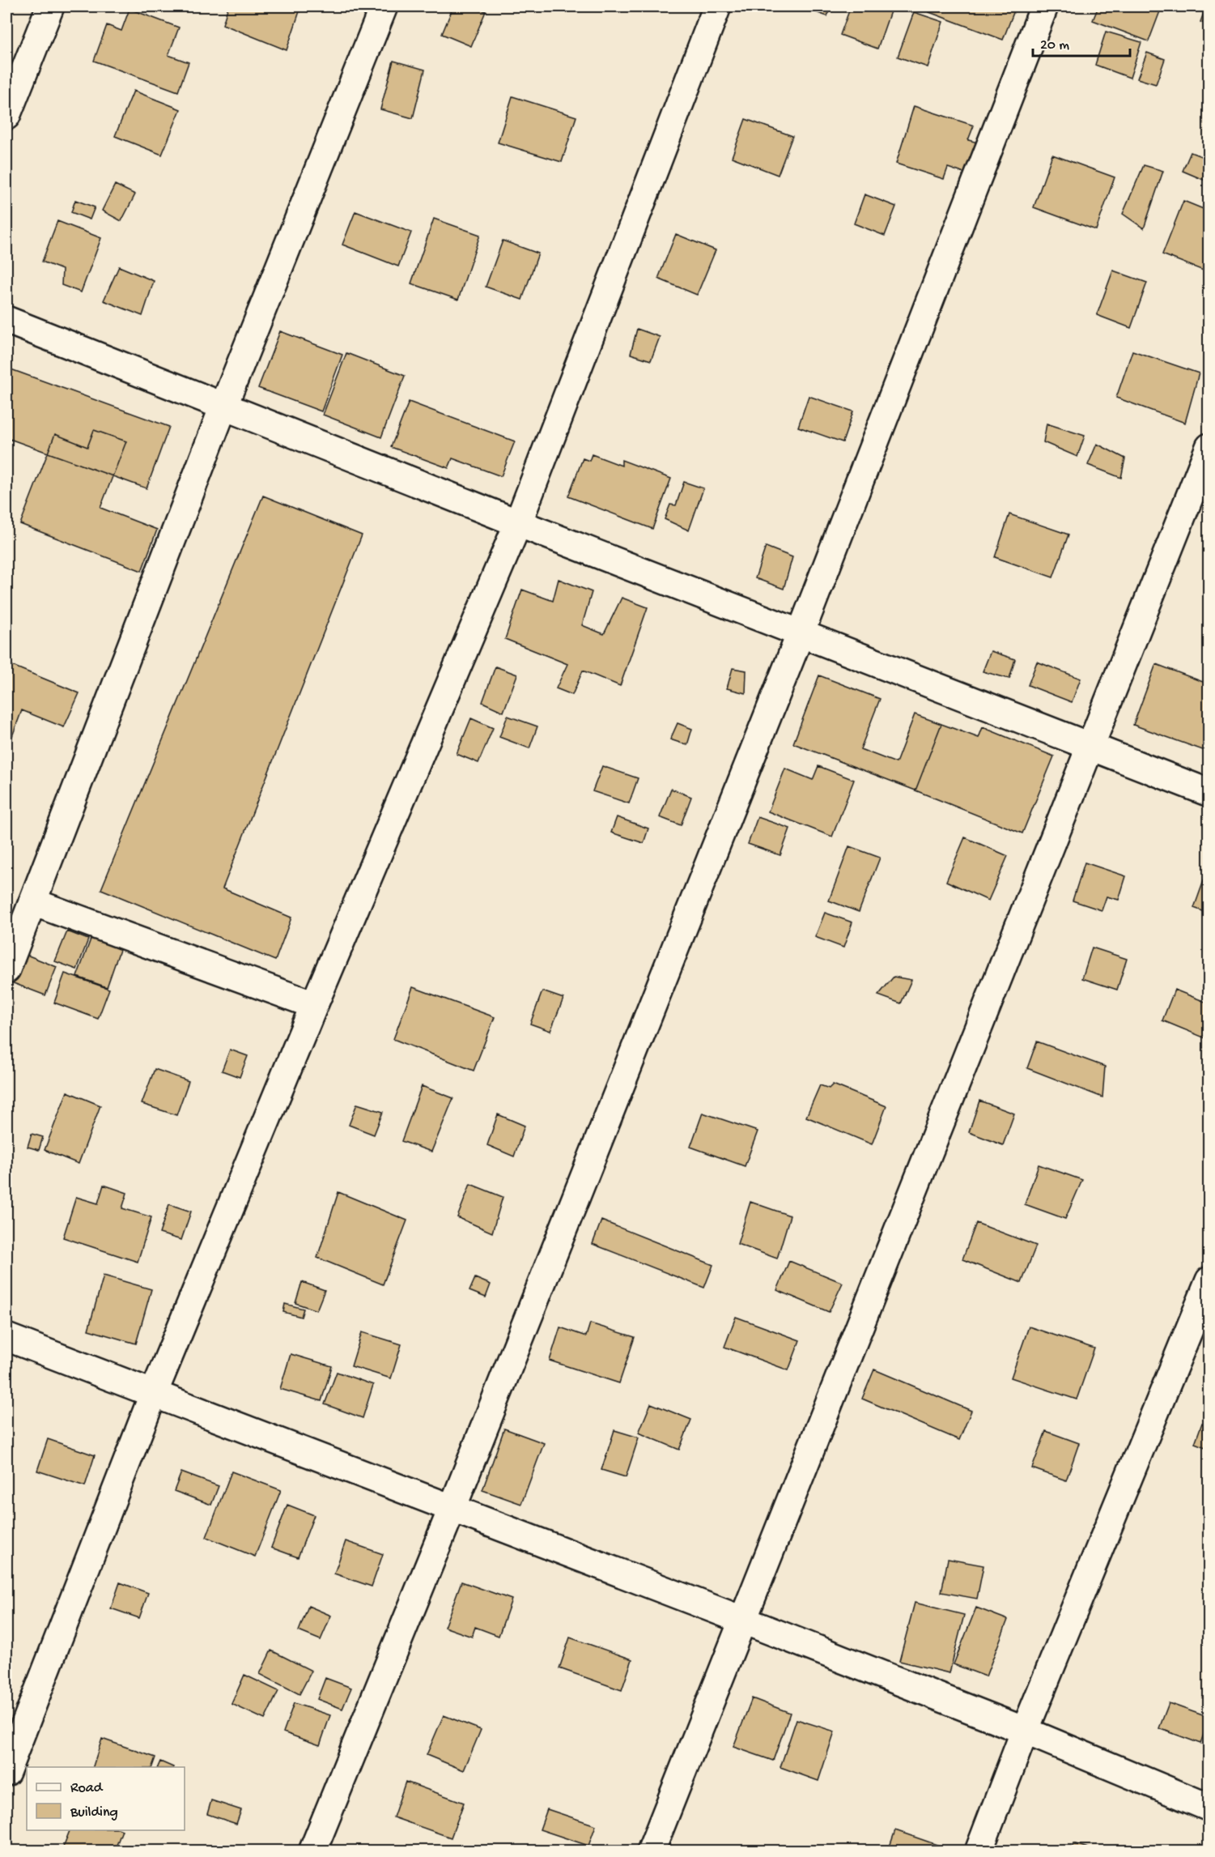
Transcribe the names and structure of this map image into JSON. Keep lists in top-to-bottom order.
{
  "legend": ["Road", "Building"],
  "scale_bar": "20 m"
}
